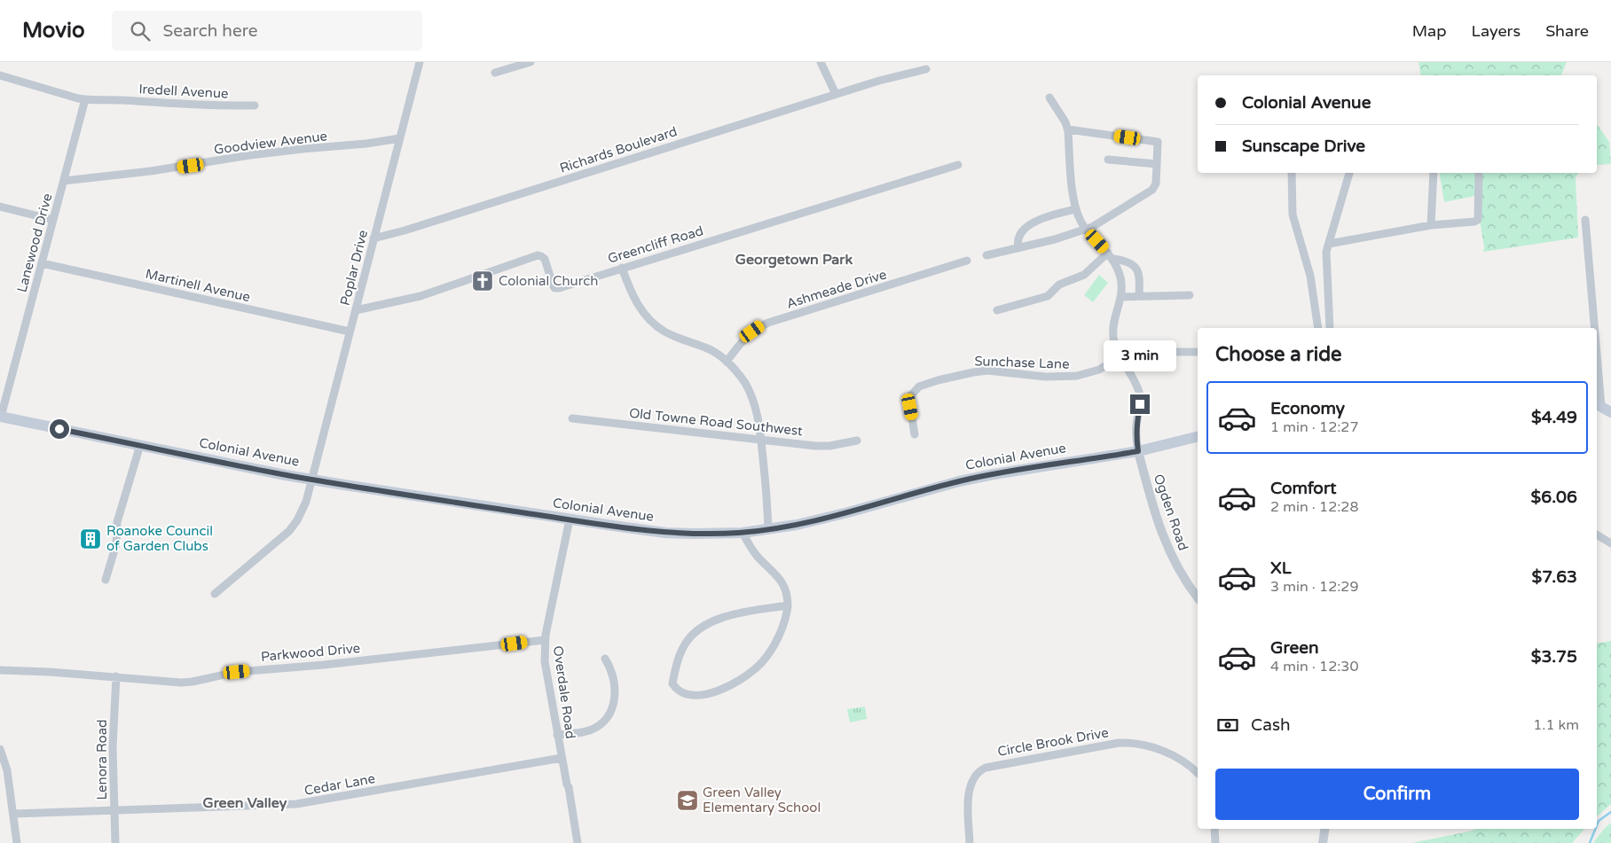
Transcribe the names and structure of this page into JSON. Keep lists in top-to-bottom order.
{
  "streets": {
    "main road": ["Colonial Avenue"],
    "street": [
      "Iredell Avenue",
      "Goodview Avenue",
      "Richards Boulevard",
      "Lanewood Drive",
      "Greencliff Road",
      "Poplar Drive",
      "Martinell Avenue",
      "Ashmeade Drive",
      "Sunchase Lane",
      "Old Towne Road Southwest",
      "Ogden Road",
      "Parkwood Drive",
      "Overdale Road",
      "Circle Brook Drive",
      "Lenora Road",
      "Cedar Lane"
    ]
  },
  "crossings": [
    ["Iredell Avenue", "Lanewood Drive"],
    ["Goodview Avenue", "Lanewood Drive"],
    ["Goodview Avenue", "Poplar Drive"],
    ["Richards Boulevard", "Poplar Drive"],
    ["Lanewood Drive", "Martinell Avenue"],
    ["Lanewood Drive", "Colonial Avenue"],
    ["Greencliff Road", "Poplar Drive"],
    ["Poplar Drive", "Martinell Avenue"],
    ["Poplar Drive", "Colonial Avenue"],
    ["Colonial Avenue", "Ogden Road"],
    ["Colonial Avenue", "Overdale Road"],
    ["Parkwood Drive", "Overdale Road"],
    ["Parkwood Drive", "Lenora Road"],
    ["Overdale Road", "Cedar Lane"],
    ["Lenora Road", "Cedar Lane"]
  ],
  "districts": ["Georgetown Park", "Green Valley"],
  "places": {
    "church": ["Colonial Church"],
    "building": ["Roanoke Council of Garden Clubs"],
    "school or university": ["Green Valley Elementary School"]
  },
  "page": {
    "header": "Movio",
    "search": "Search here",
    "nav": ["Map", "Layers", "Share"],
    "banner": ["Colonial Avenue", "Sunscape Drive"],
    "heading": "Choose a ride",
    "bubble": "3 min",
    "list": [
      {
        "name": "Economy",
        "note": "1 min · 12:27",
        "value": "$4.49"
      },
      {
        "name": "Comfort",
        "note": "2 min · 12:28",
        "value": "$6.06"
      },
      {
        "name": "XL",
        "note": "3 min · 12:29",
        "value": "$7.63"
      },
      {
        "name": "Green",
        "note": "4 min · 12:30",
        "value": "$3.75"
      }
    ],
    "pay": ["Cash", "1.1 km"],
    "buttons": "Confirm"
  }
}
